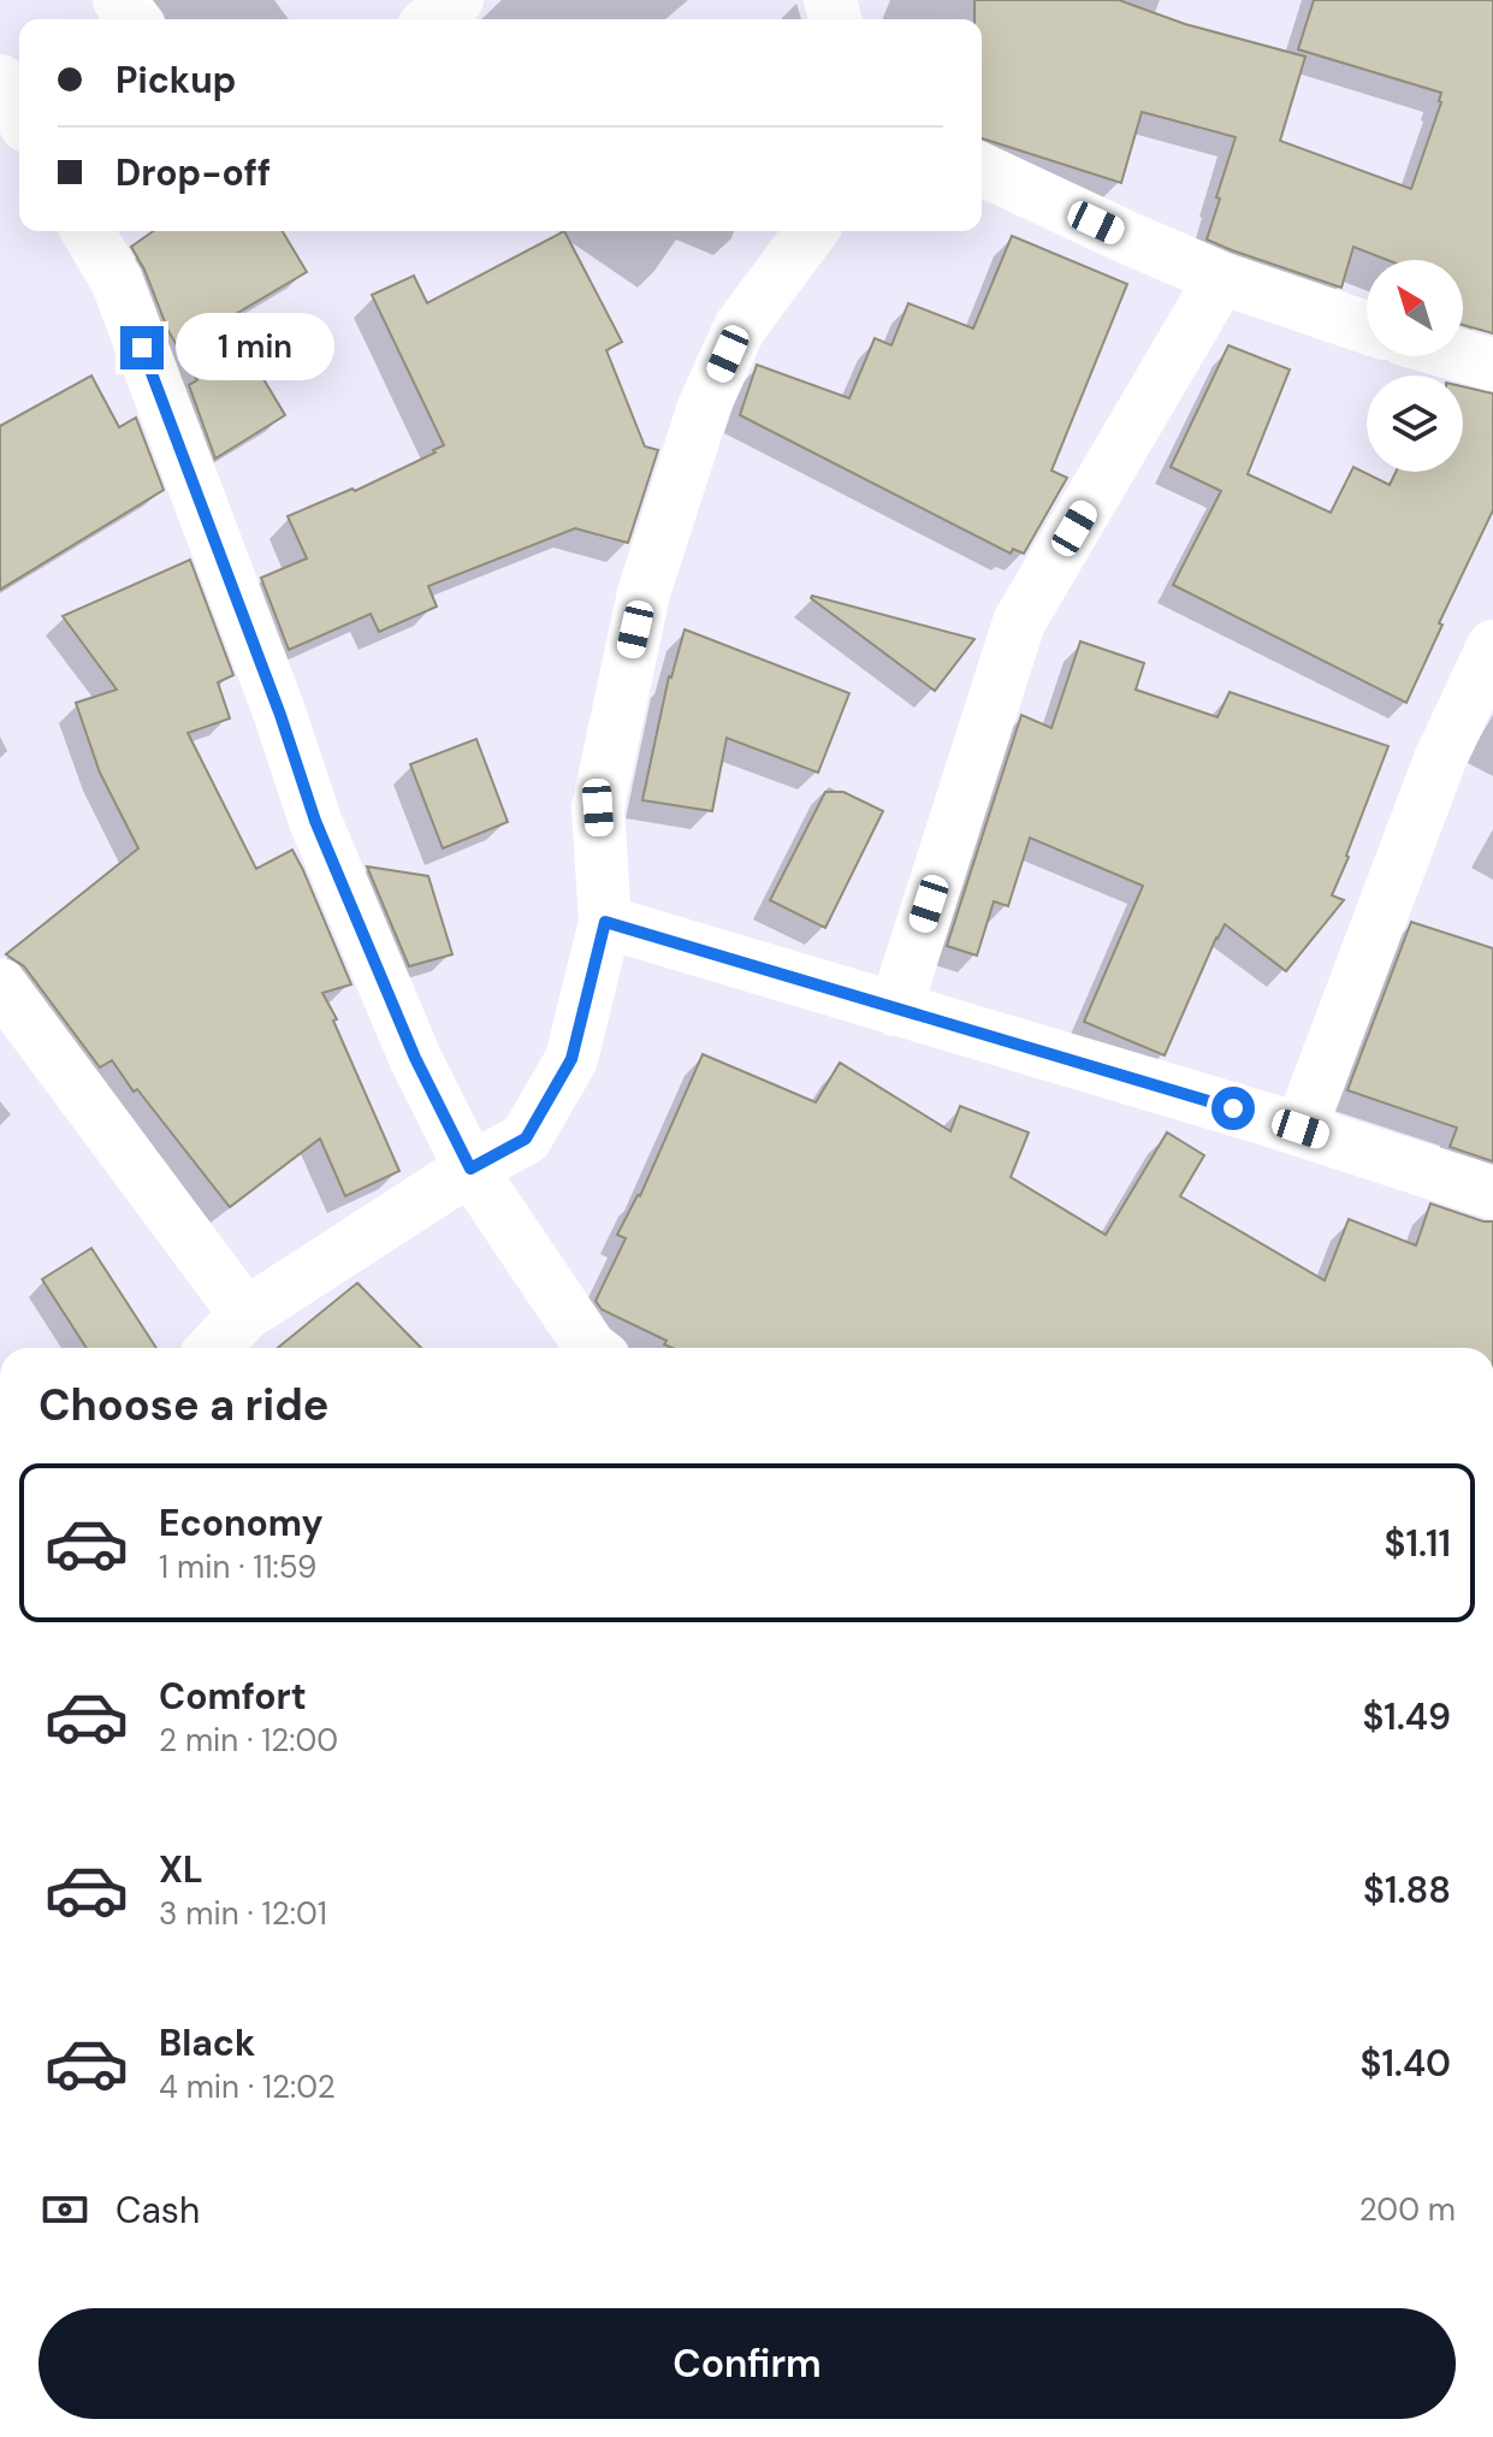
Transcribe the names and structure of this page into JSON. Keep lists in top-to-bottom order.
{
  "north": "top left",
  "page": {
    "banner": ["Pickup", "Drop-off"],
    "bubble": "1 min",
    "heading": "Choose a ride",
    "list": [
      {
        "name": "Economy",
        "note": "1 min · 11:59",
        "value": "$1.11"
      },
      {
        "name": "Comfort",
        "note": "2 min · 12:00",
        "value": "$1.49"
      },
      {
        "name": "XL",
        "note": "3 min · 12:01",
        "value": "$1.88"
      },
      {
        "name": "Black",
        "note": "4 min · 12:02",
        "value": "$1.40"
      }
    ],
    "pay": ["Cash", "200 m"],
    "buttons": "Confirm"
  }
}
